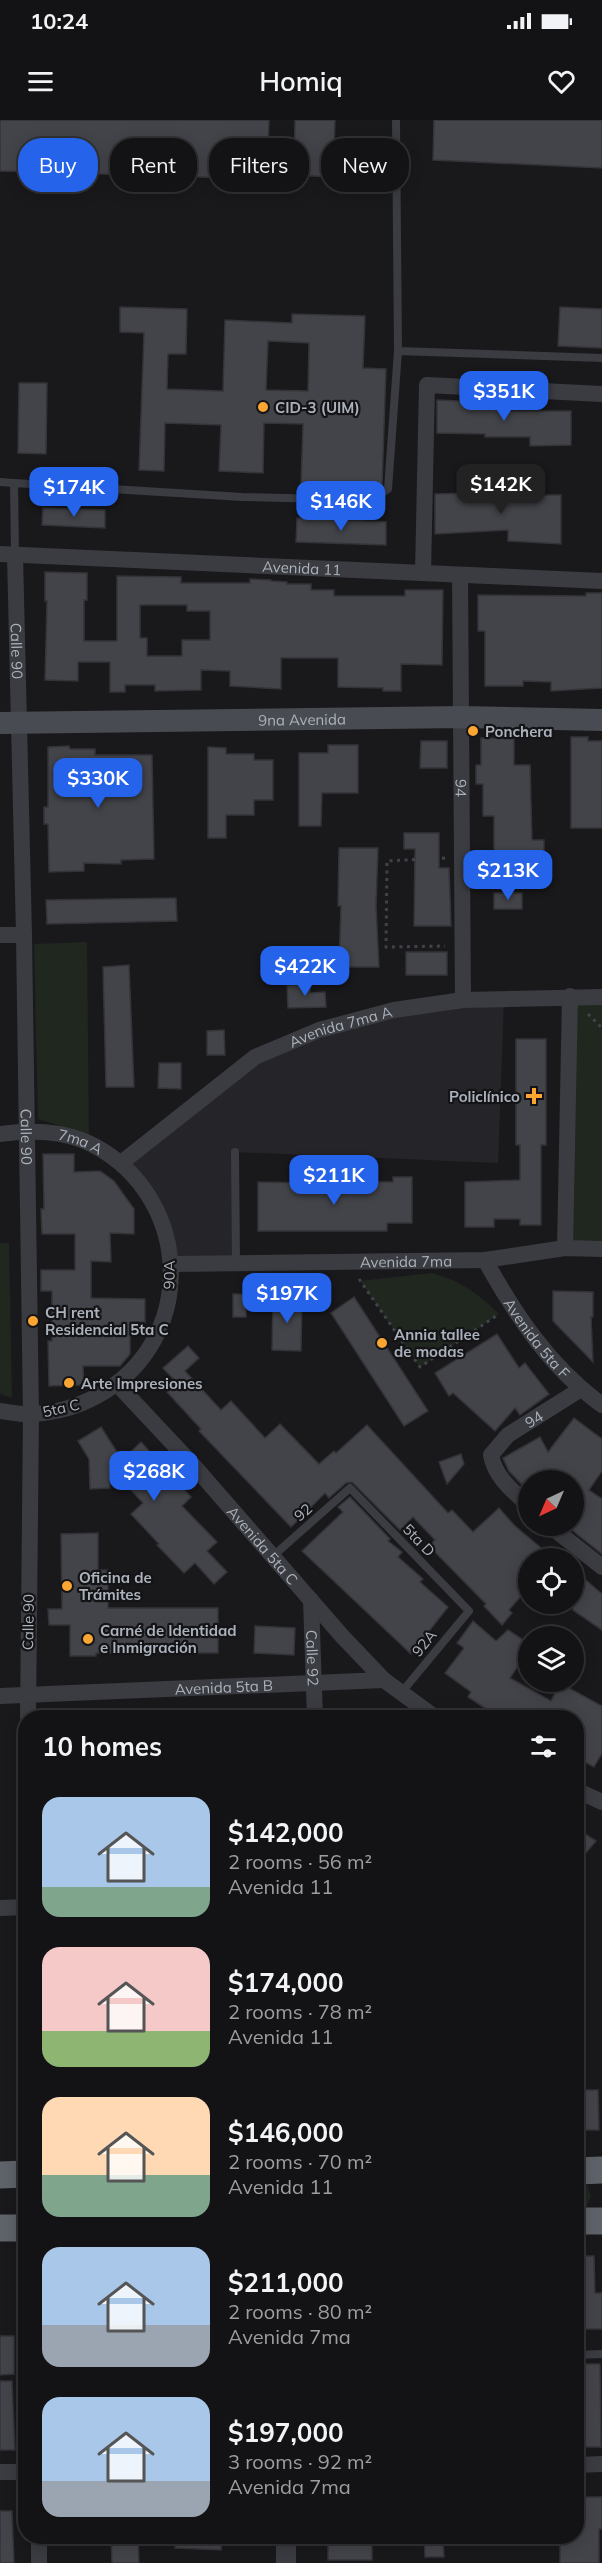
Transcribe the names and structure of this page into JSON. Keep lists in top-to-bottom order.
{
  "streets": {
    "main road": ["9na Avenida"],
    "street": [
      "Avenida 11",
      "Calle 90",
      "94",
      "Avenida 7ma A",
      "7ma A",
      "Avenida 7ma",
      "90A",
      "Avenida 5ta F",
      "5ta C",
      "Avenida 5ta C",
      "Calle 92",
      "Avenida 5ta B"
    ],
    "lane": ["92", "5ta D", "92A"]
  },
  "crossings": [
    ["Avenida 11", "Calle 90"],
    ["Avenida 11", "94"],
    ["Calle 90", "9na Avenida"],
    ["Calle 90", "7ma A"],
    ["Calle 90", "5ta C"],
    ["Calle 90", "Avenida 5ta B"],
    ["9na Avenida", "94"],
    ["94", "Avenida 7ma A"],
    ["94", "Avenida 5ta F"],
    ["Avenida 7ma A", "7ma A"],
    ["Avenida 7ma A", "90A"],
    ["7ma A", "90A"],
    ["Avenida 7ma", "90A"],
    ["Avenida 7ma", "Avenida 5ta F"],
    ["90A", "5ta C"],
    ["90A", "Avenida 5ta C"],
    ["5ta C", "Avenida 5ta C"],
    ["92", "5ta D"],
    ["92", "Avenida 5ta C"],
    ["5ta D", "92A"],
    ["Avenida 5ta C", "Calle 92"],
    ["Avenida 5ta C", "Avenida 5ta B"],
    ["Calle 92", "Avenida 5ta B"]
  ],
  "places": {
    "other": [
      "CID-3 (UIM)",
      "Ponchera",
      "CH rent Residencial 5ta C",
      "Annia tallee de modas",
      "Arte Impresiones",
      "Oficina de Trámites",
      "Carné de Identidad e Inmigración"
    ],
    "health": ["Policlínico"]
  },
  "north": "bottom left",
  "page": {
    "status": "10:24",
    "header": "Homiq",
    "chip": [
      "Buy",
      "Rent",
      "Filters",
      "New"
    ],
    "price": [
      "$351K",
      "$142K",
      "$174K",
      "$146K",
      "$330K",
      "$213K",
      "$422K",
      "$211K",
      "$197K",
      "$268K"
    ],
    "heading": "10 homes",
    "list": [
      {
        "name": "$142,000",
        "note": "2 rooms · 56 m² · Avenida 11"
      },
      {
        "name": "$174,000",
        "note": "2 rooms · 78 m² · Avenida 11"
      },
      {
        "name": "$146,000",
        "note": "2 rooms · 70 m² · Avenida 11"
      },
      {
        "name": "$211,000",
        "note": "2 rooms · 80 m² · Avenida 7ma"
      },
      {
        "name": "$197,000",
        "note": "3 rooms · 92 m² · Avenida 7ma"
      }
    ]
  }
}
